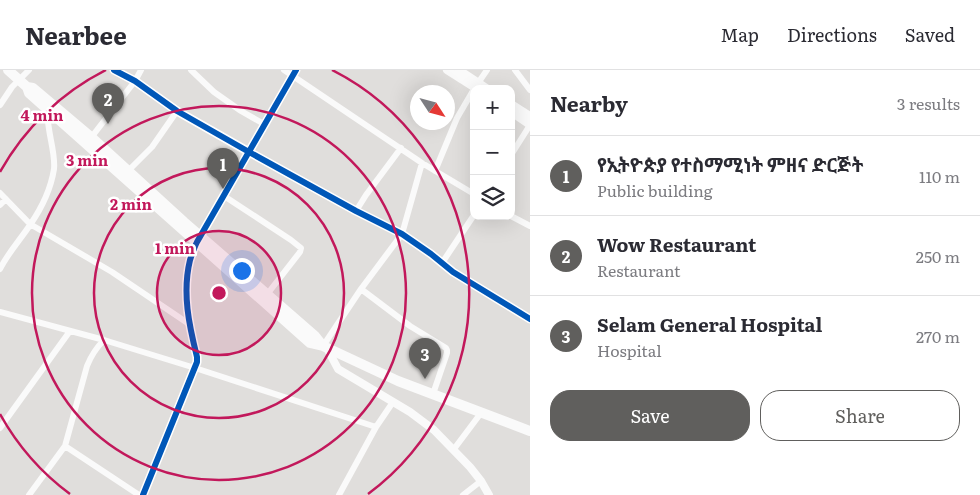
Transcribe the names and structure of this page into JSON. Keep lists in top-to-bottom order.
{
  "north": "bottom right",
  "page": {
    "header": "Nearbee",
    "nav": ["Map", "Directions", "Saved"],
    "heading": ["Nearby", "3 results"],
    "pins": ["2", "1", "3"],
    "map_buttons": ["+", "−"],
    "list": [
      {
        "mark": "1",
        "name": "የኢትዮጵያ የተስማሚነት ምዘና ድርጅት",
        "note": "Public building",
        "value": "110 m"
      },
      {
        "mark": "2",
        "name": "Wow Restaurant",
        "note": "Restaurant",
        "value": "250 m"
      },
      {
        "mark": "3",
        "name": "Selam General Hospital",
        "note": "Hospital",
        "value": "270 m"
      }
    ],
    "buttons": ["Save", "Share"]
  },
  "rings": [
    "4 min",
    "3 min",
    "2 min",
    "1 min"
  ]
}
